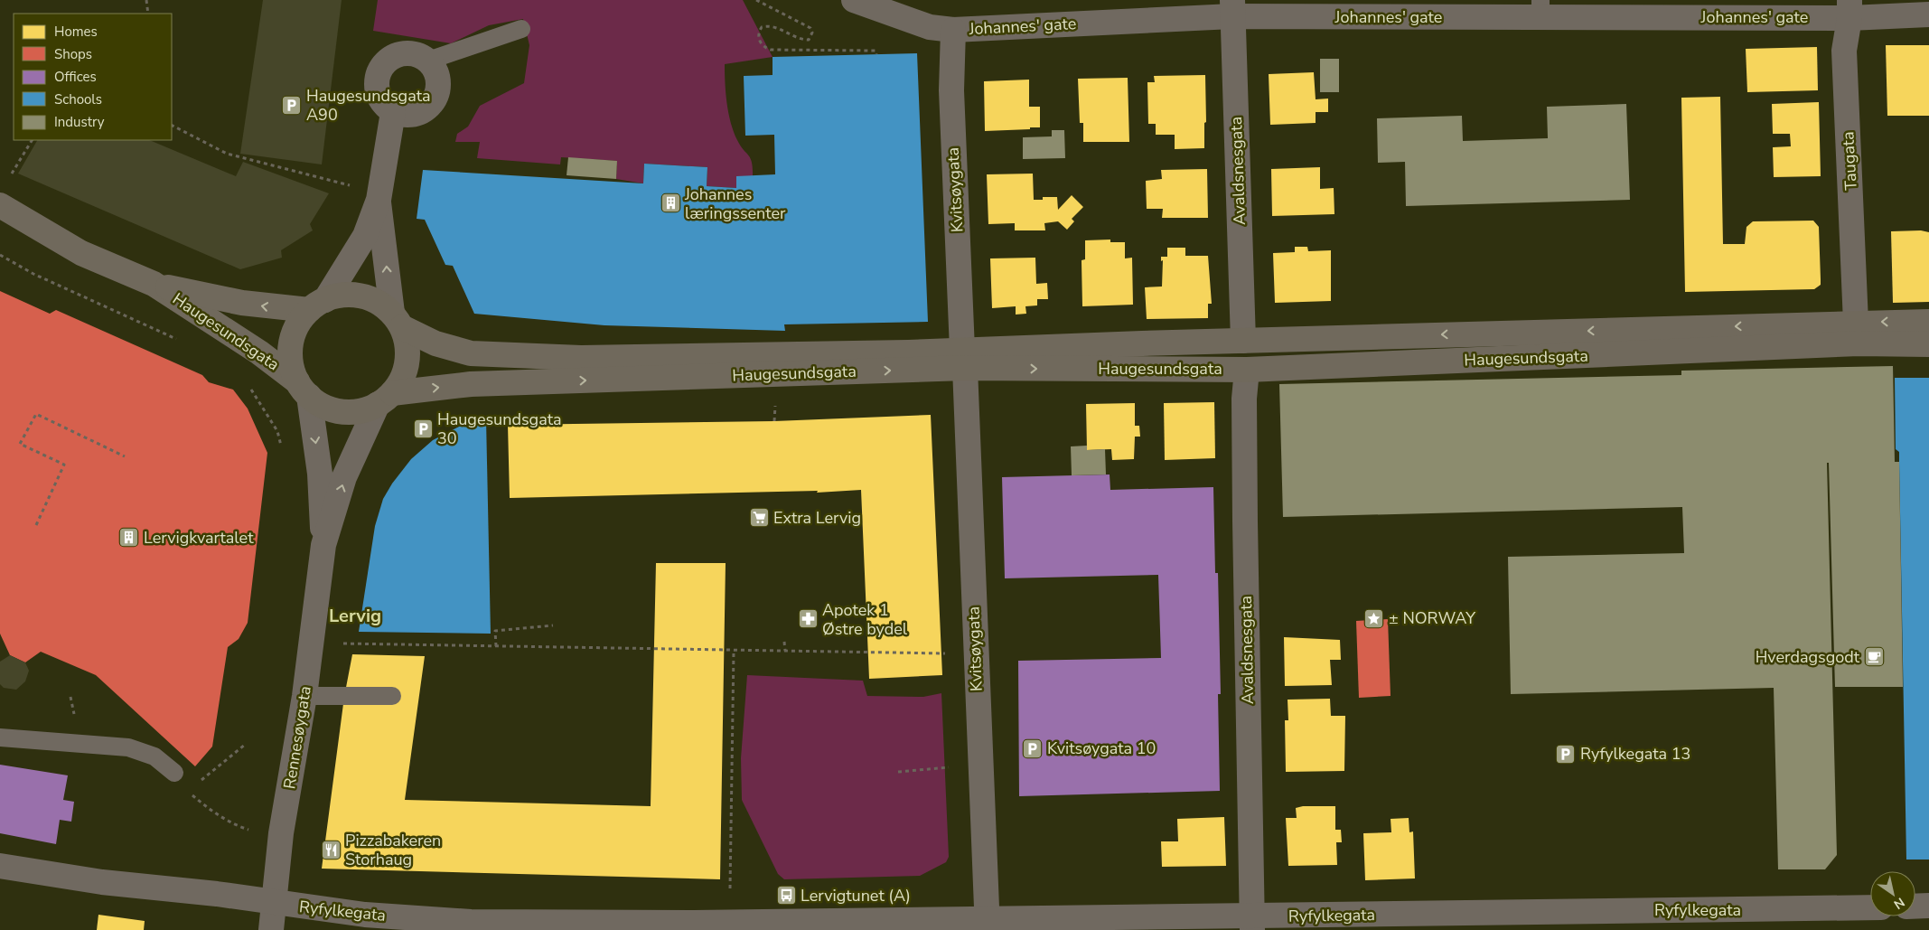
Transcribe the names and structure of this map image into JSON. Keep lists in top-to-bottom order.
{
  "streets": {
    "main road": ["Haugesundsgata"],
    "street": [
      "Johannes' gate",
      "Taugata",
      "Avaldsnesgata",
      "Kvitsøygata",
      "Rennesøygata",
      "Ryfylkegata"
    ]
  },
  "crossings": [
    ["Johannes' gate", "Taugata"],
    ["Johannes' gate", "Avaldsnesgata"],
    ["Johannes' gate", "Kvitsøygata"],
    ["Taugata", "Haugesundsgata"],
    ["Avaldsnesgata", "Haugesundsgata"],
    ["Avaldsnesgata", "Ryfylkegata"],
    ["Kvitsøygata", "Haugesundsgata"],
    ["Kvitsøygata", "Ryfylkegata"],
    ["Haugesundsgata", "Rennesøygata"],
    ["Rennesøygata", "Ryfylkegata"]
  ],
  "districts": ["Lervig"],
  "places": {
    "parking": [
      "Haugesundsgata A90",
      "Haugesundsgata 30",
      "Kvitsøygata 10",
      "Ryfylkegata 13"
    ],
    "building": ["Johannes læringssenter", "Lervigkvartalet"],
    "supermarket": ["Extra Lervig"],
    "place": ["± NORWAY"],
    "pharmacy": ["Apotek 1 Østre bydel"],
    "cafe": ["Hverdagsgodt"],
    "restaurant": ["Pizzabakeren Storhaug"],
    "bus stop": ["Lervigtunet (A)"]
  },
  "legend": [
    "Homes",
    "Shops",
    "Offices",
    "Schools",
    "Industry"
  ],
  "north": "bottom right"
}
